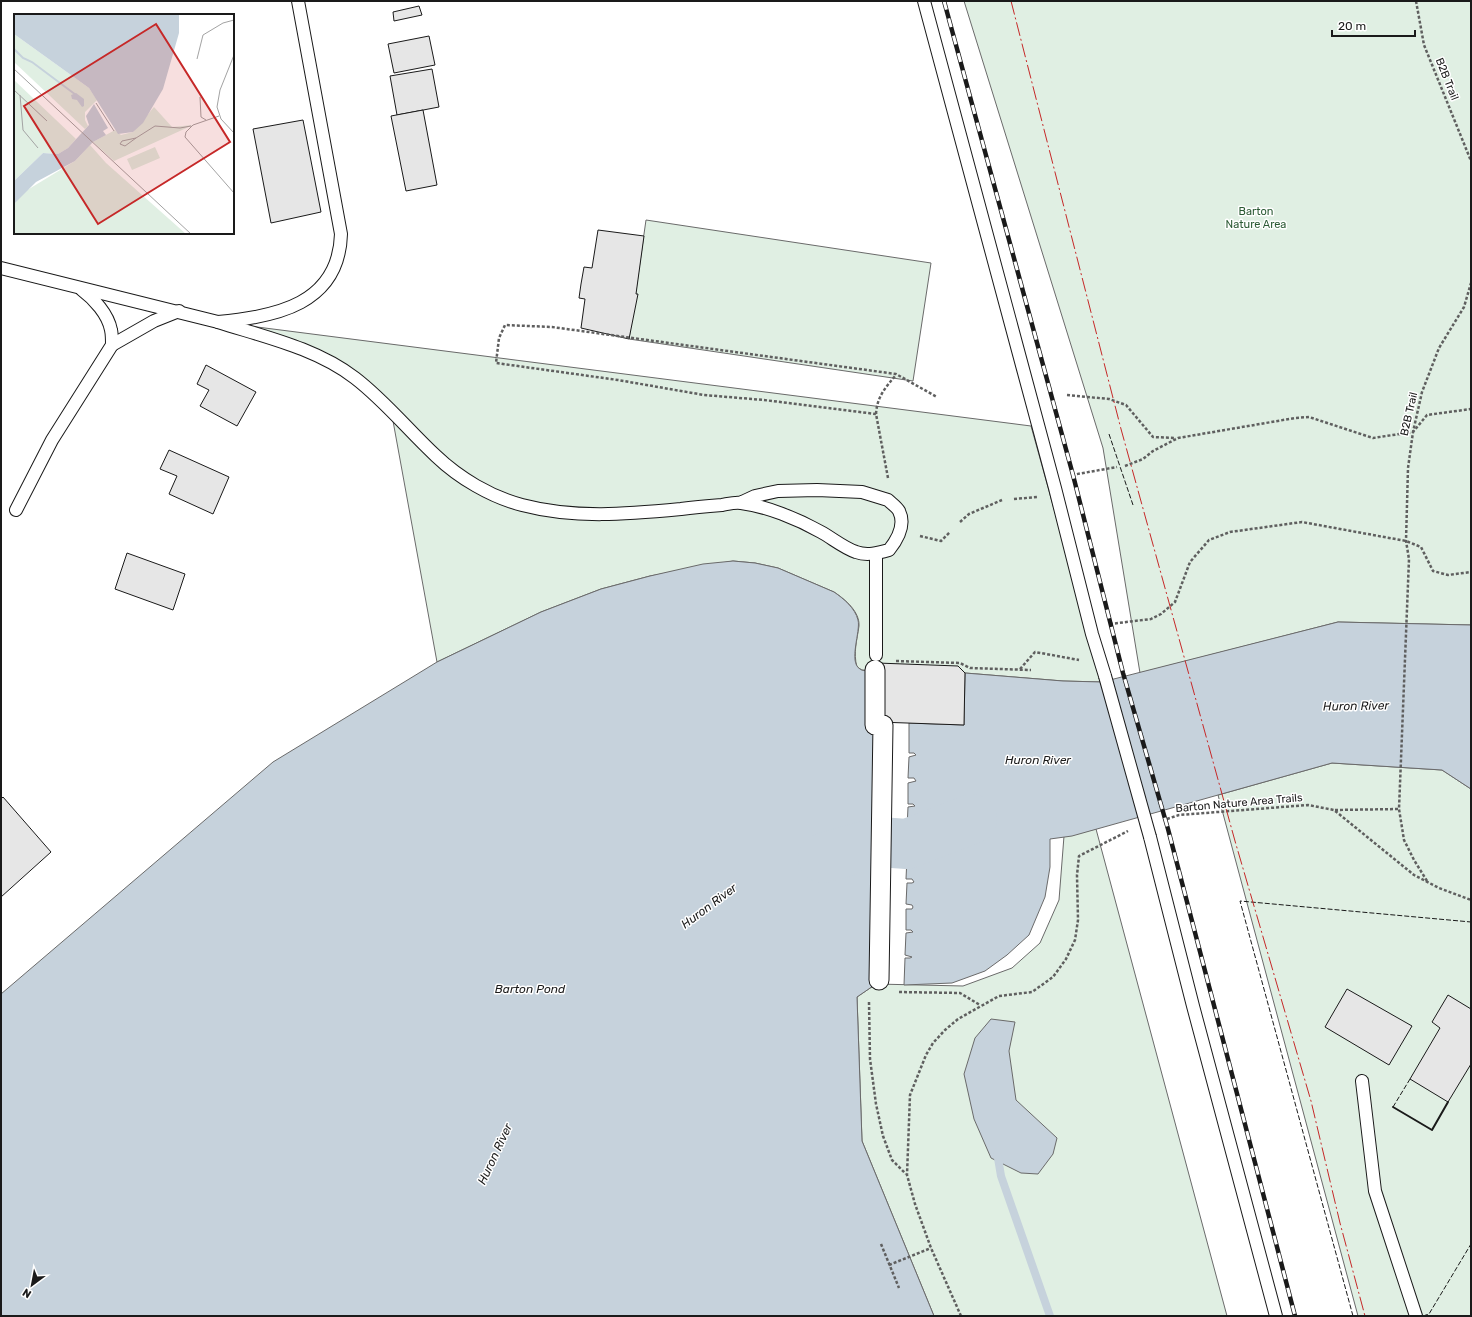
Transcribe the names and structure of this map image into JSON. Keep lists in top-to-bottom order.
{
  "streets": {
    "path": ["B2B Trail", "Barton Nature Area Trails"]
  },
  "water": ["Huron River", "Barton Pond"],
  "parks": ["Barton Nature Area"],
  "scale_bar": "20 m",
  "north": "bottom left"
}
